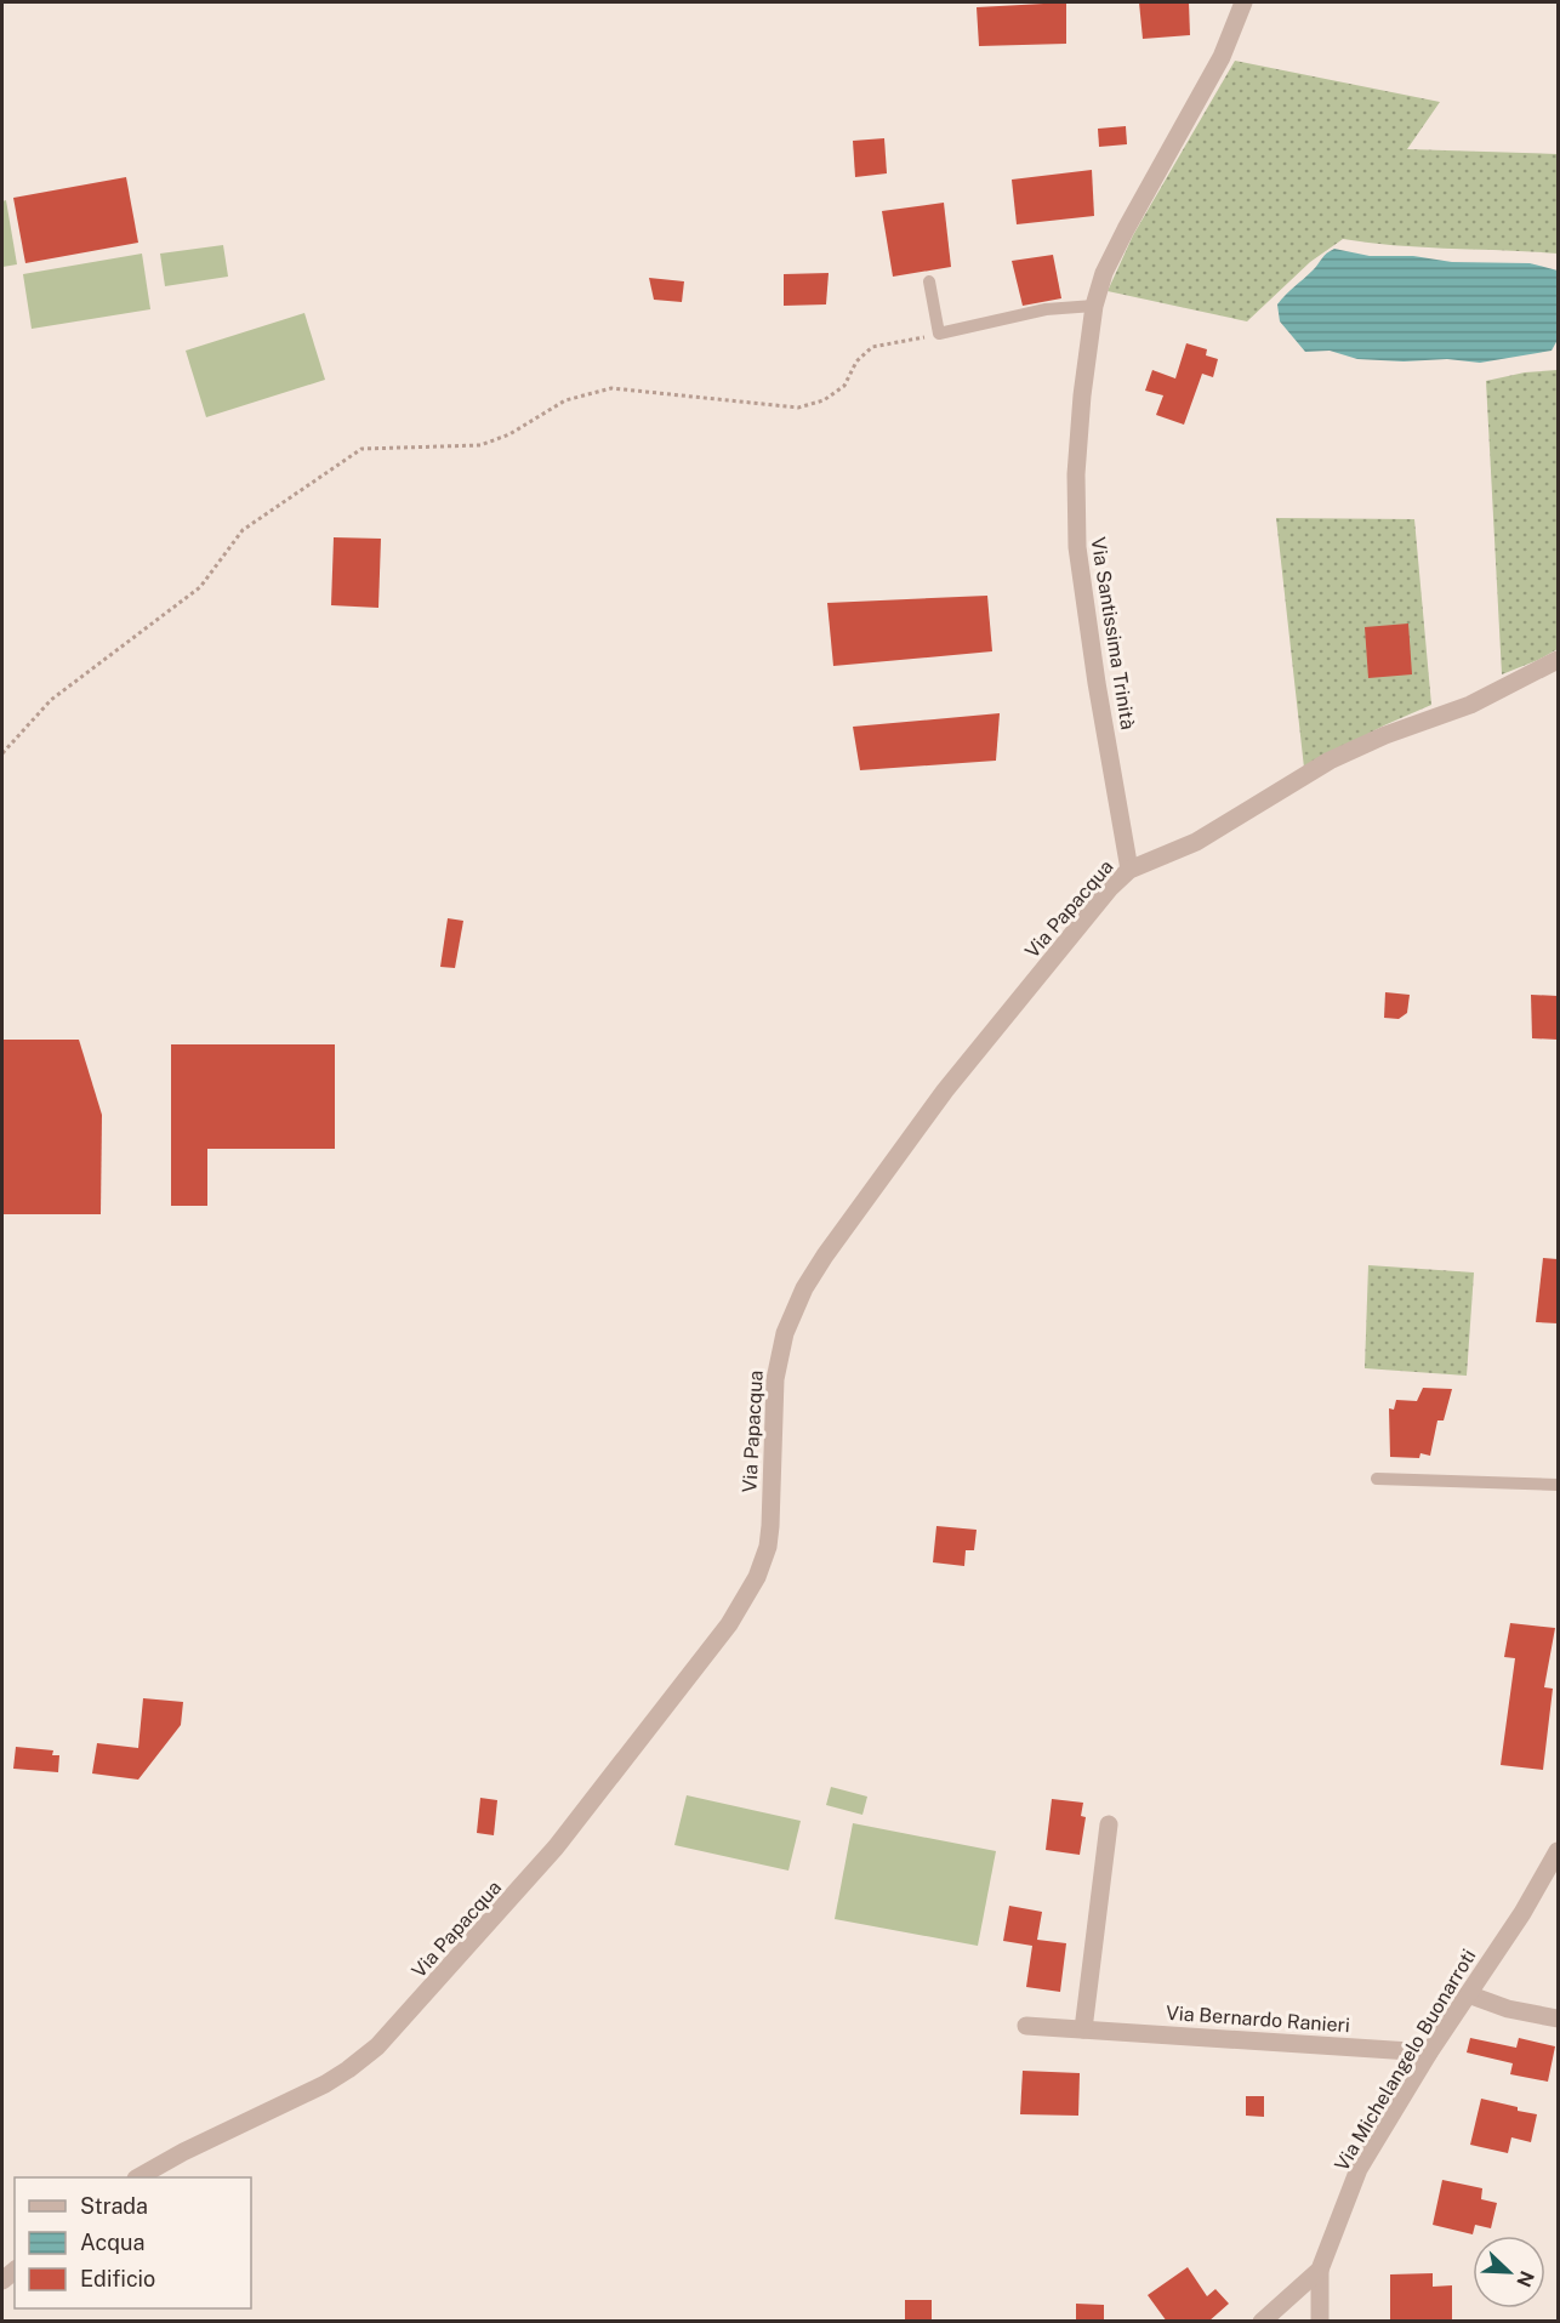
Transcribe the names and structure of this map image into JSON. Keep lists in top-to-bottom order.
{
  "streets": {
    "street": [
      "Via Santissima Trinità",
      "Via Papacqua",
      "Via Bernardo Ranieri",
      "Via Michelangelo Buonarroti"
    ]
  },
  "crossings": [
    ["Via Santissima Trinità", "Via Papacqua"],
    ["Via Bernardo Ranieri", "Via Michelangelo Buonarroti"]
  ],
  "legend": ["Strada", "Acqua", "Edificio"],
  "north": "bottom right"
}
